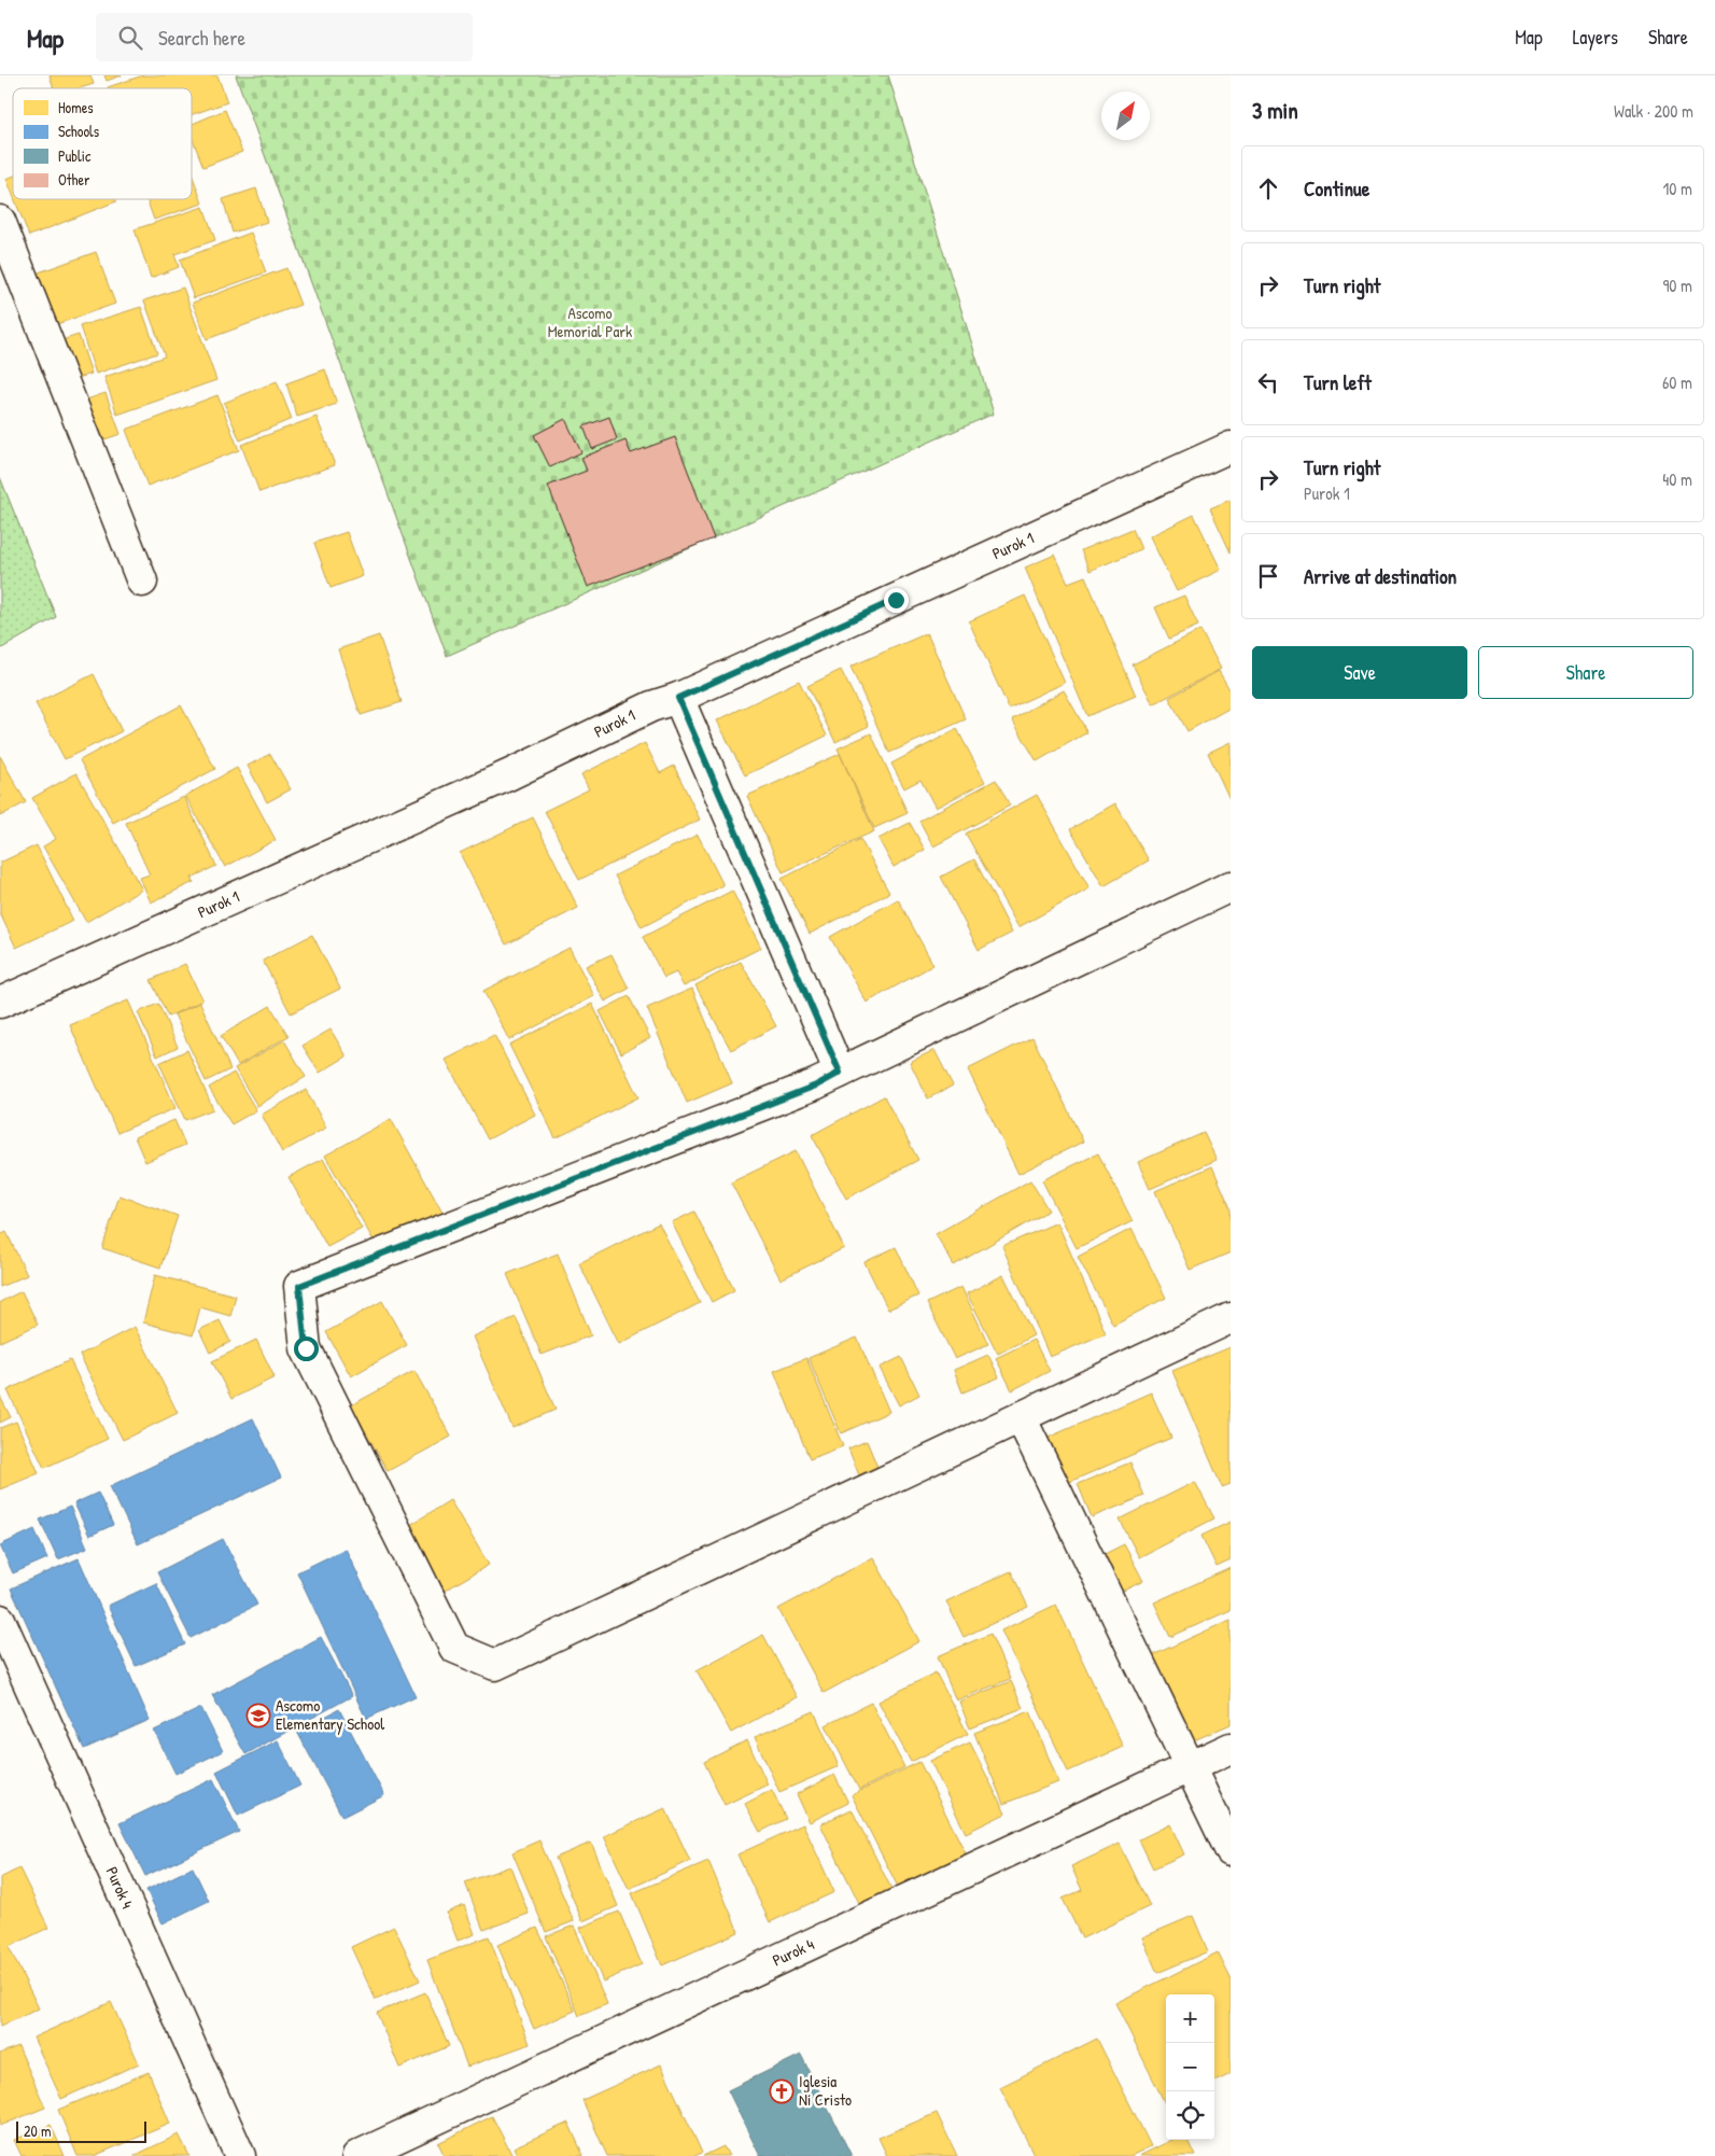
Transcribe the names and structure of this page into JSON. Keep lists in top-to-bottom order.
{
  "streets": {
    "street": ["Purok 1", "Purok 4"]
  },
  "parks": ["Ascomo Memorial Park"],
  "places": {
    "school or university": ["Ascomo Elementary School"],
    "church": ["Iglesia Ni Cristo"]
  },
  "legend": [
    "Homes",
    "Schools",
    "Public",
    "Other"
  ],
  "scale_bar": "20 m",
  "north": "top right",
  "page": {
    "header": "Map",
    "search": "Search here",
    "nav": ["Map", "Layers", "Share"],
    "heading": ["3 min", "Walk · 200 m"],
    "list": [
      ["Continue", "10 m"],
      ["Turn right", "90 m"],
      ["Turn left", "60 m"],
      ["Turn right", "Purok 1", "40 m"],
      "Arrive at destination"
    ],
    "buttons": ["Save", "Share"],
    "map_buttons": ["+", "−"],
    "scale": "20 m"
  }
}
